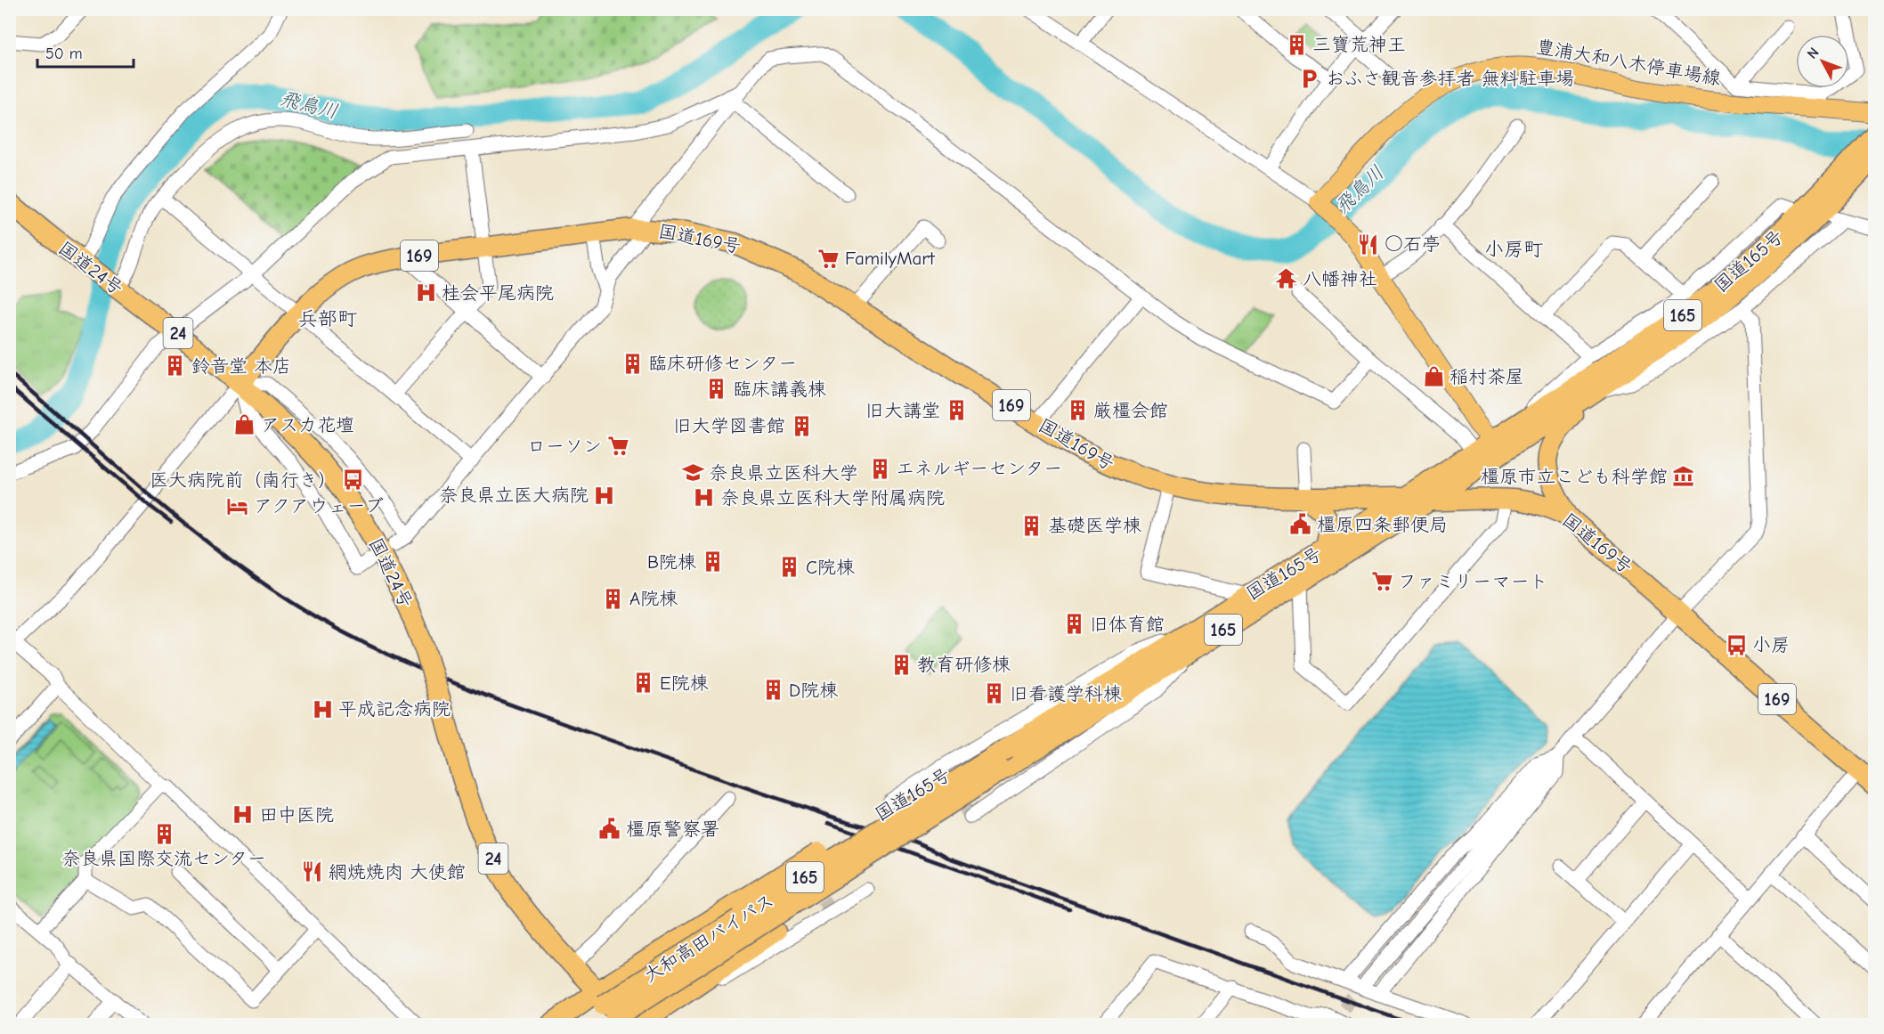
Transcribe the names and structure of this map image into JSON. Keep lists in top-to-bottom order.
{
  "streets": {
    "highway": [
      "国道169号",
      "169",
      "国道165号",
      "国道24号",
      "165",
      "24",
      "大和高田バイパス"
    ],
    "main road": ["豊浦大和八木停車場線"]
  },
  "crossings": [
    ["国道169号", "国道165号"],
    ["国道169号", "国道24号"],
    ["国道165号", "国道24号"],
    ["国道165号", "大和高田バイパス"],
    ["国道24号", "大和高田バイパス"]
  ],
  "districts": ["小房町", "兵部町"],
  "water": ["飛鳥川"],
  "places": {
    "building": [
      "三寶荒神王",
      "臨床研修センター",
      "鈴音堂 本店",
      "臨床講義棟",
      "旧大講堂",
      "厳橿会館",
      "旧大学図書館",
      "エネルギーセンター",
      "基礎医学棟",
      "B院棟",
      "C院棟",
      "A院棟",
      "旧体育館",
      "教育研修棟",
      "E院棟",
      "D院棟",
      "旧看護学科棟",
      "奈良県国際交流センター"
    ],
    "parking": ["おふさ観音参拝者 無料駐車場"],
    "restaurant": ["○石亭", "網焼焼肉 大使館"],
    "supermarket": ["FamilyMart", "ローソン", "ファミリーマート"],
    "temple": ["八幡神社"],
    "hospital": [
      "桂会平尾病院",
      "奈良県立医大病院",
      "奈良県立医科大学附属病院",
      "平成記念病院",
      "田中医院"
    ],
    "shop": ["稲村茶屋", "アスカ花壇"],
    "school or university": ["奈良県立医科大学"],
    "museum": ["橿原市立こども科学館"],
    "bus stop": ["医大病院前（南行き）", "小房"],
    "hotel": ["アクアウェーブ"],
    "public building": ["橿原四条郵便局", "橿原警察署"]
  },
  "scale_bar": "50 m",
  "north": "top left"
}
